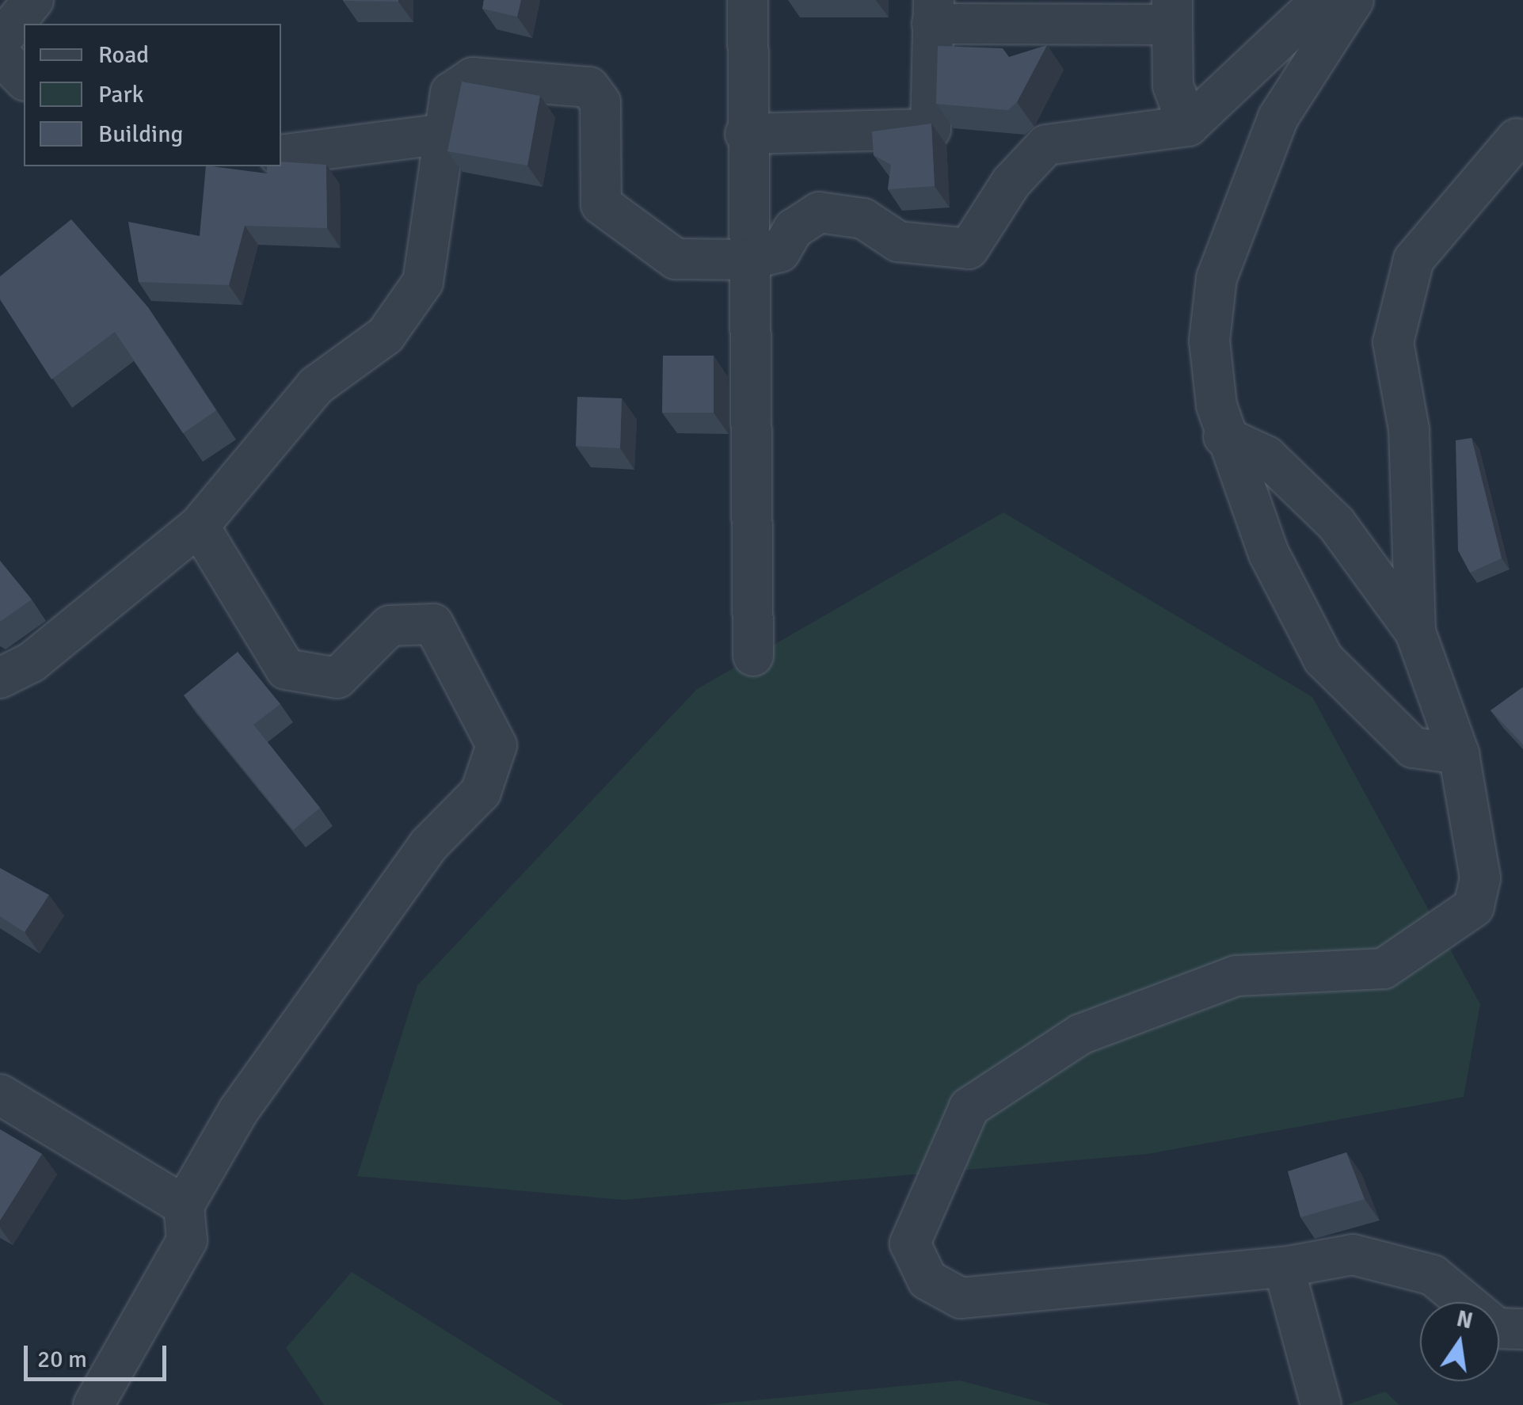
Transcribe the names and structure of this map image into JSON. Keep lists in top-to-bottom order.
{
  "legend": ["Road", "Park", "Building"],
  "scale_bar": "20 m",
  "north": "top"
}
